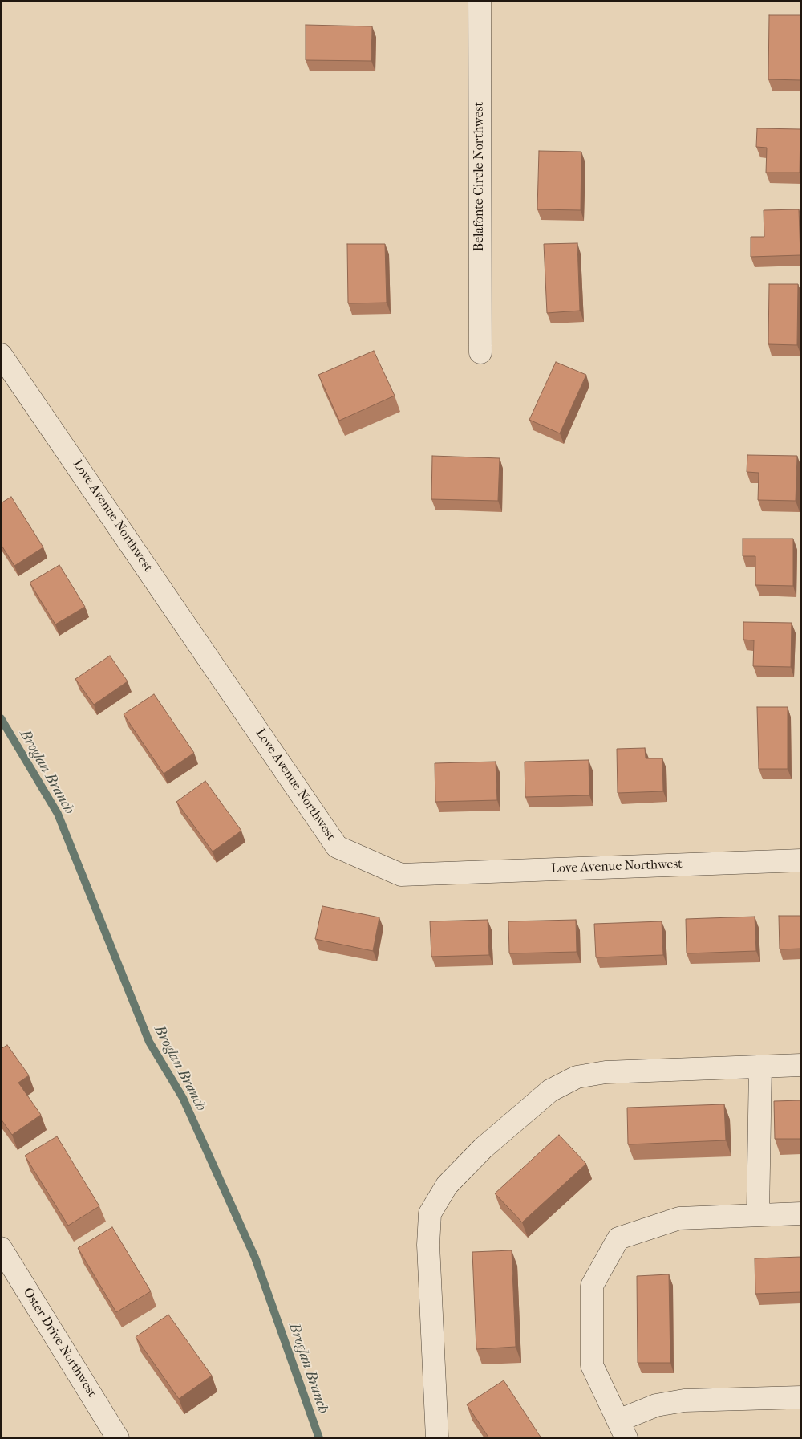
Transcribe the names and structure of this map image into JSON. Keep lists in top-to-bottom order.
{
  "streets": {
    "street": ["Belafonte Circle Northwest", "Love Avenue Northwest", "Oster Drive Northwest"]
  },
  "water": ["Broglan Branch"]
}
